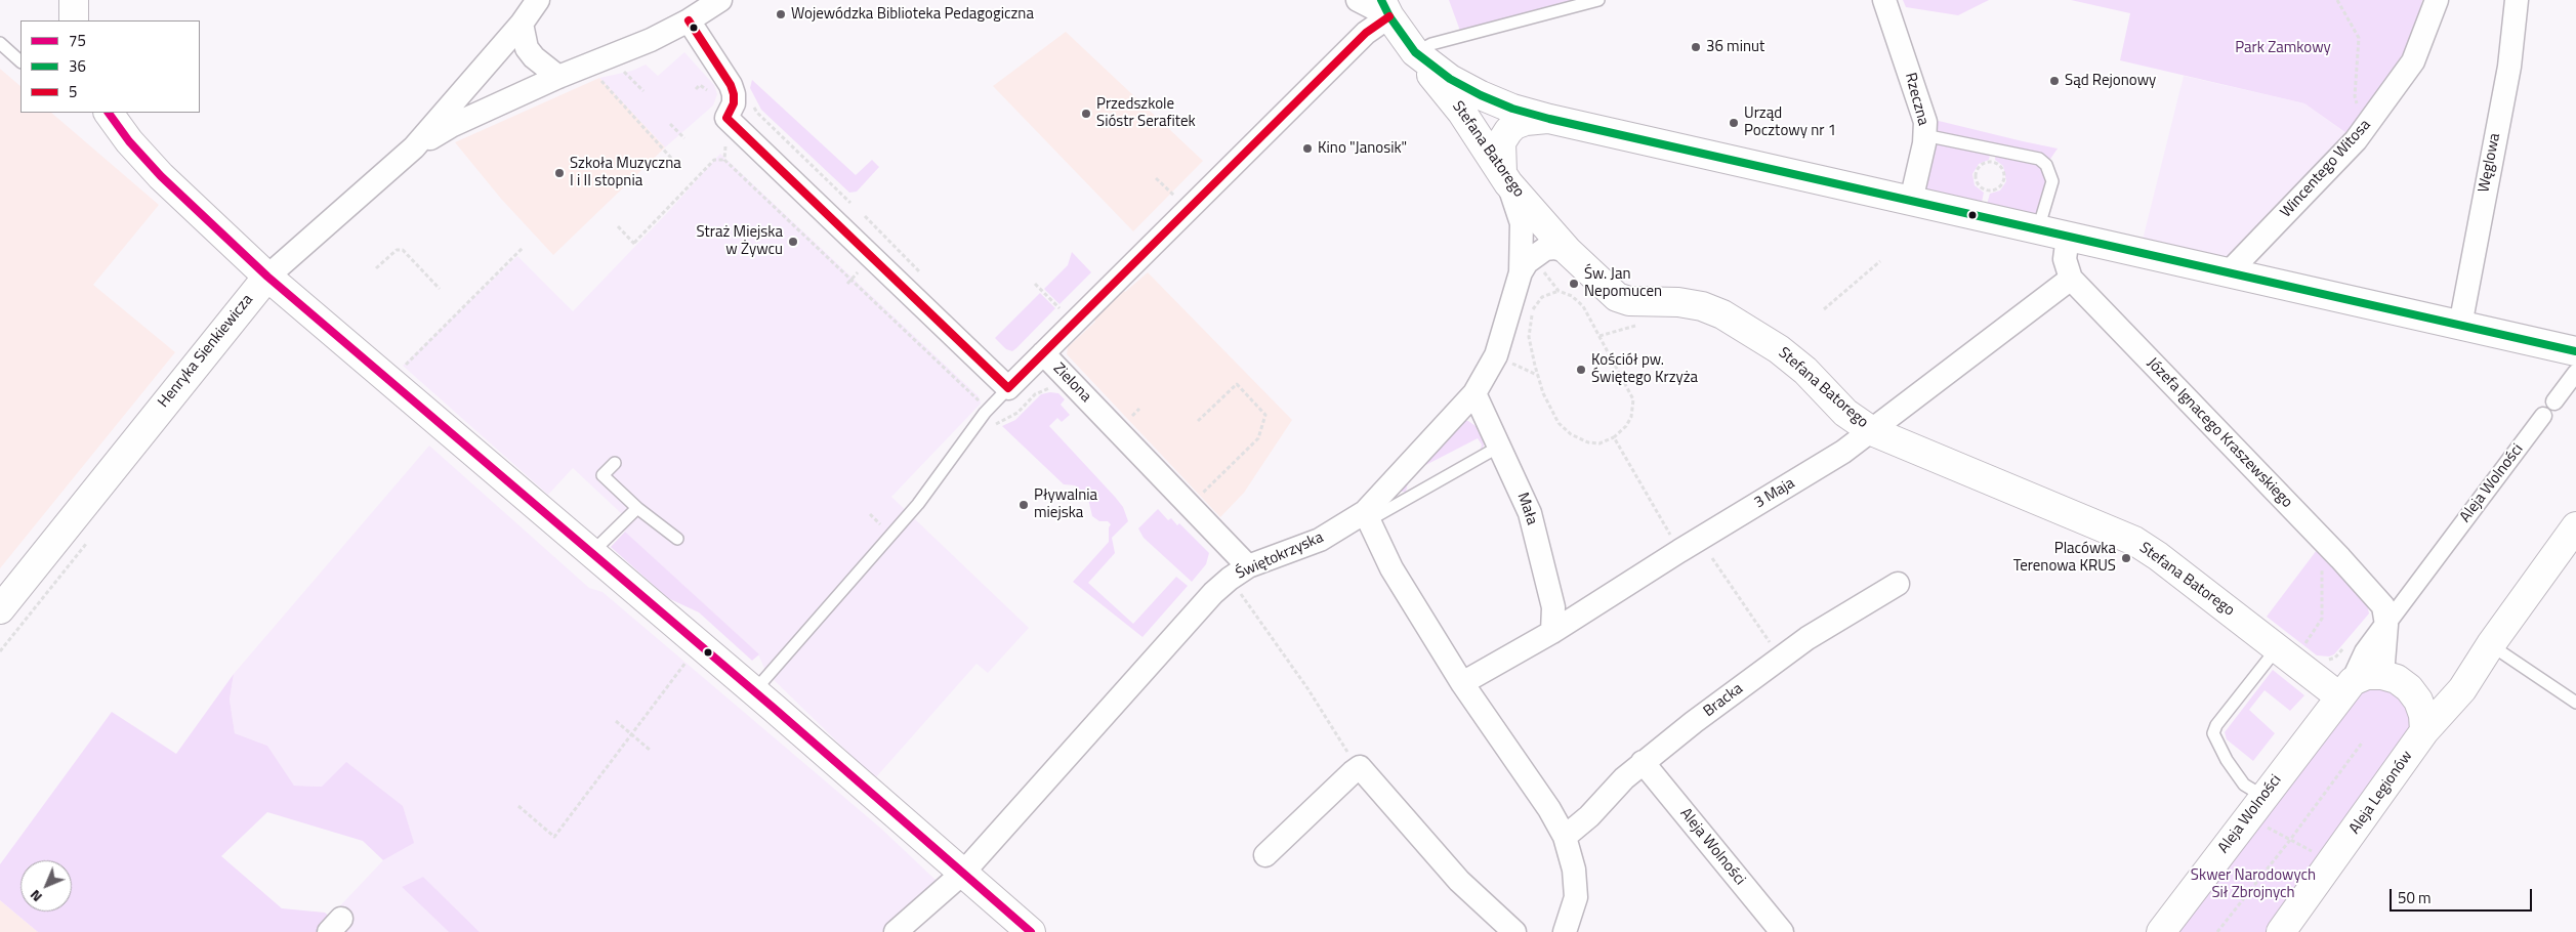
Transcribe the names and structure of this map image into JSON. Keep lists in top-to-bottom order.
{
  "streets": {
    "street": [
      "Rzeczna",
      "Stefana Batorego",
      "Węglowa",
      "Wincentego Witosa",
      "Henryka Sienkiewicza",
      "Zielona",
      "Józefa Ignacego Kraszewskiego",
      "Aleja Wolności",
      "3 Maja",
      "Mała",
      "Świętokrzyska",
      "Bracka",
      "Aleja Legionów"
    ]
  },
  "crossings": [
    ["Stefana Batorego", "Aleja Wolności"],
    ["Stefana Batorego", "3 Maja"],
    ["Stefana Batorego", "Świętokrzyska"],
    ["Zielona", "Świętokrzyska"],
    ["Józefa Ignacego Kraszewskiego", "Aleja Wolności"],
    ["Józefa Ignacego Kraszewskiego", "3 Maja"],
    ["Aleja Wolności", "Bracka"],
    ["3 Maja", "Mała"],
    ["Mała", "Świętokrzyska"]
  ],
  "parks": ["Park Zamkowy", "Skwer Narodowych Sił Zbrojnych"],
  "places": [
    "Wojewódzka Biblioteka Pedagogiczna",
    "36 minut",
    "Sąd Rejonowy",
    "Przedszkole Sióstr Serafitek",
    "Urząd Pocztowy nr 1",
    "Kino \"Janosik\"",
    "Szkoła Muzyczna I i II stopnia",
    "Straż Miejska w Żywcu",
    "Św. Jan Nepomucen",
    "Kościół pw. Świętego Krzyża",
    "Pływalnia miejska",
    "Placówka Terenowa KRUS"
  ],
  "lines": ["transit line 36", "transit line 5", "transit line 75"],
  "legend": ["75", "36", "5"],
  "scale_bar": "50 m",
  "north": "bottom left"
}
